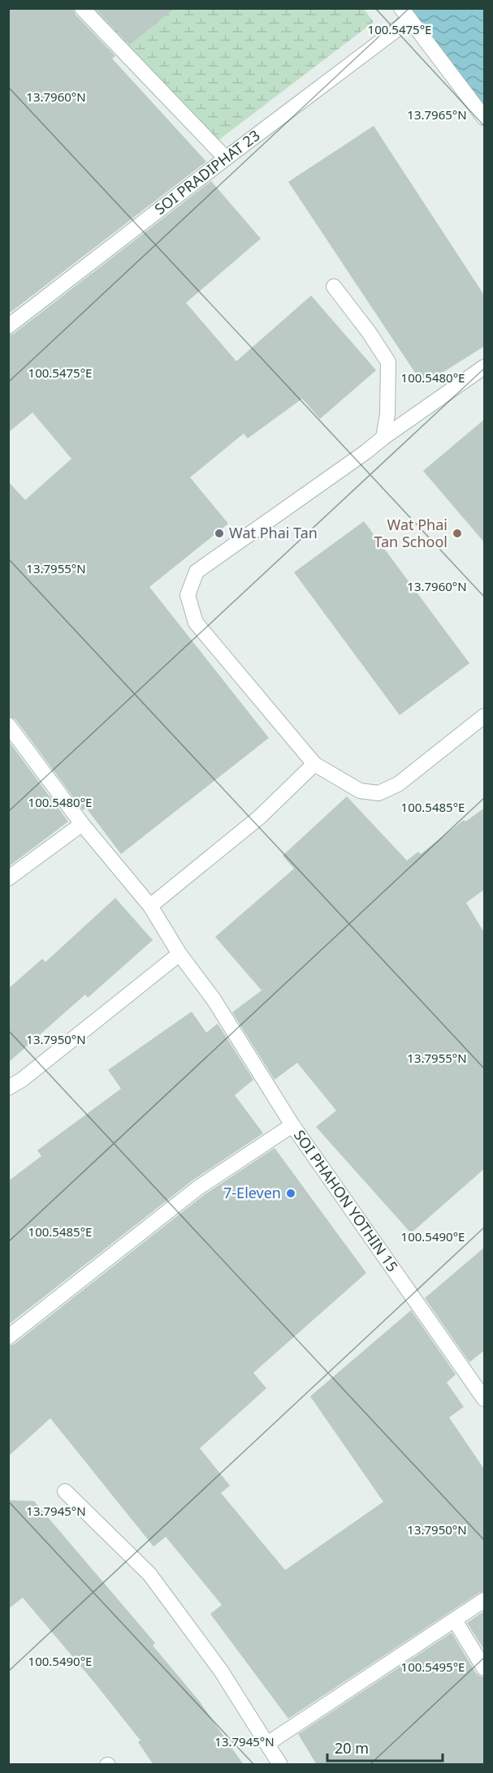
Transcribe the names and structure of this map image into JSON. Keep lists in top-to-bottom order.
{
  "streets": {
    "street": ["SOI PRADIPHAT 23", "SOI PHAHON YOTHIN 15"]
  },
  "places": ["Wat Phai Tan", "Wat Phai Tan School", "7-Eleven"],
  "scale_bar": "20 m",
  "coordinates": [
    "100.5475°E",
    "13.7960°N",
    "13.7965°N",
    "100.5480°E",
    "13.7955°N",
    "100.5485°E",
    "13.7950°N",
    "100.5490°E",
    "13.7945°N",
    "100.5495°E"
  ]
}
